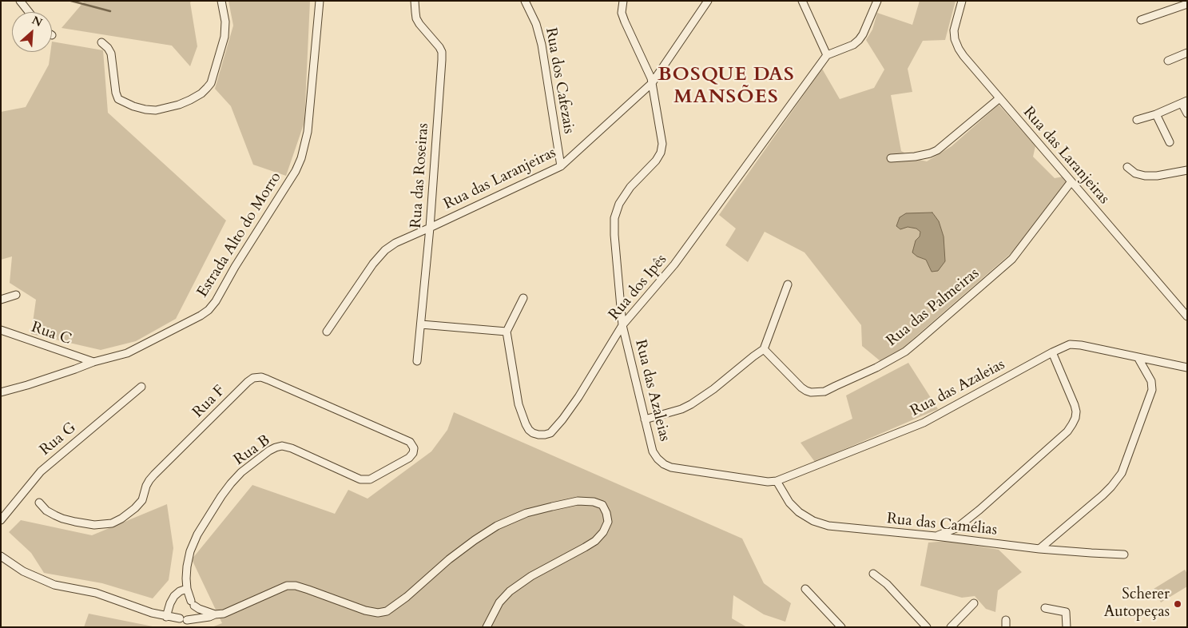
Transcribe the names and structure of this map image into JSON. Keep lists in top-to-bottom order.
{
  "streets": {
    "street": [
      "Rua dos Cafezais",
      "Rua das Laranjeiras",
      "Rua das Roseiras",
      "Estrada Alto do Morro",
      "Rua dos Ipês",
      "Rua das Palmeiras",
      "Rua C",
      "Rua das Azaleias",
      "Rua F",
      "Rua G",
      "Rua B",
      "Rua das Camélias"
    ]
  },
  "crossings": [
    ["Rua dos Cafezais", "Rua das Laranjeiras"],
    ["Rua das Laranjeiras", "Rua das Roseiras"],
    ["Rua das Laranjeiras", "Rua das Palmeiras"],
    ["Rua das Laranjeiras", "Rua das Azaleias"],
    ["Estrada Alto do Morro", "Rua C"],
    ["Rua dos Ipês", "Rua das Azaleias"],
    ["Rua das Azaleias", "Rua das Camélias"],
    ["Rua F", "Rua B"]
  ],
  "districts": ["BOSQUE DAS MANSÕES"],
  "places": ["Scherer Autopeças"],
  "north": "top right"
}
